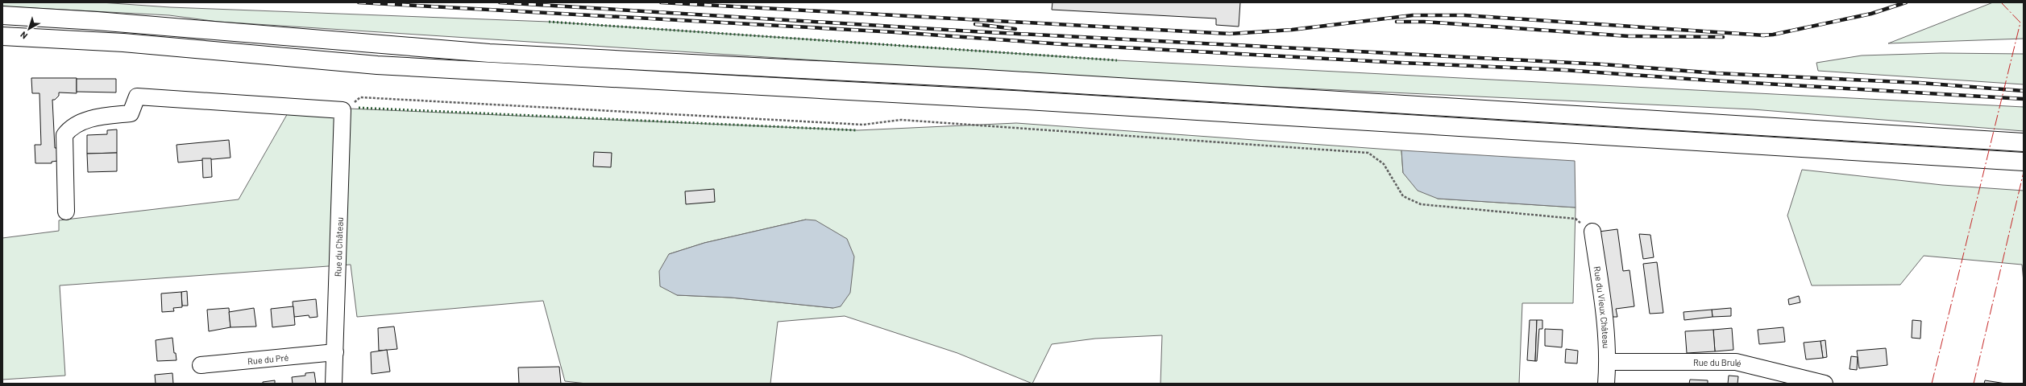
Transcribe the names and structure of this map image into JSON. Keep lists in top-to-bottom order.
{
  "streets": {
    "street": [
      "Rue du Château",
      "Rue du Vieux Château",
      "Rue du Pré",
      "Rue du Brulé"
    ]
  },
  "crossings": [
    ["Rue du Château", "Rue du Pré"],
    ["Rue du Vieux Château", "Rue du Brulé"]
  ],
  "north": "bottom left"
}
